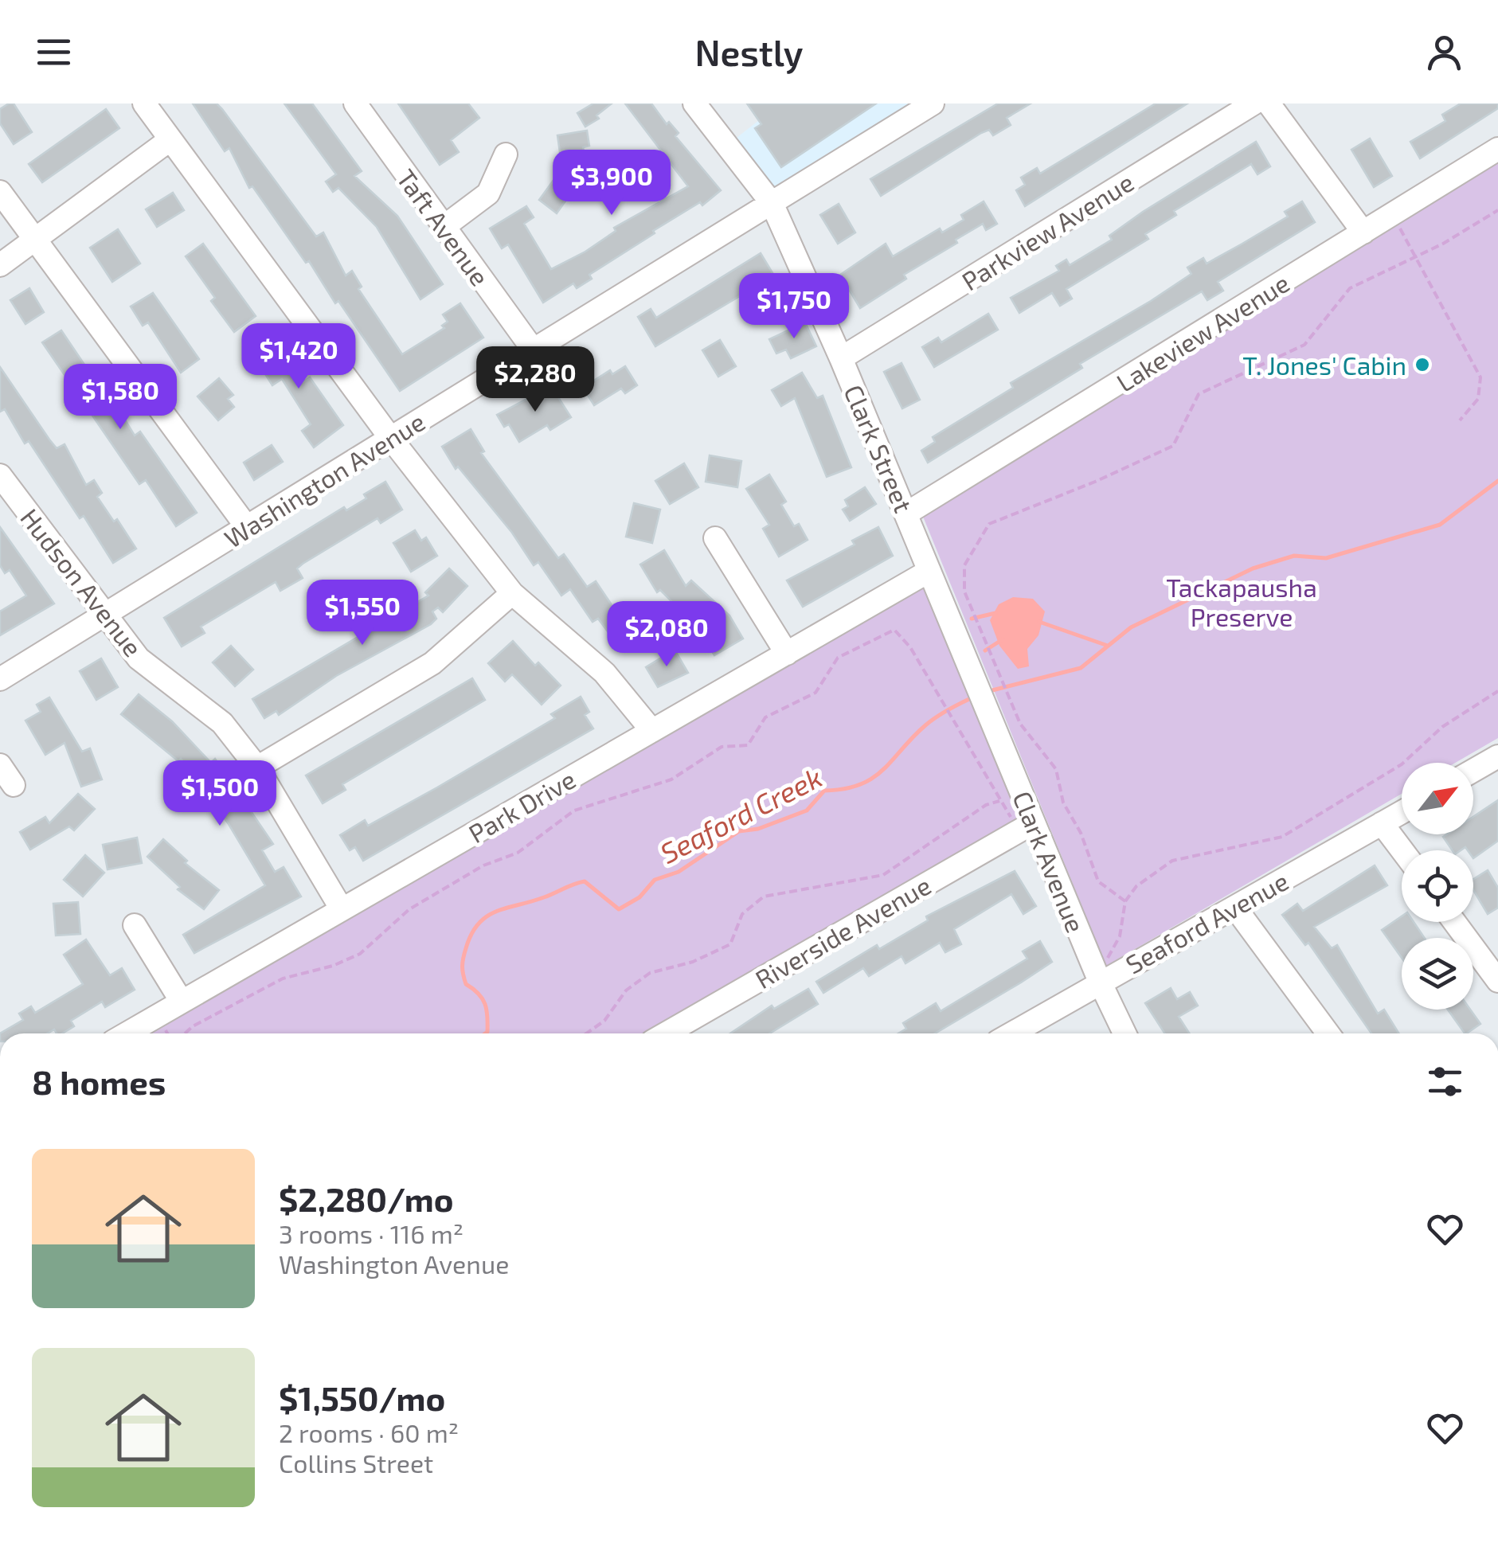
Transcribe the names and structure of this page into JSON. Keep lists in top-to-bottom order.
{
  "streets": {
    "street": [
      "Taft Avenue",
      "Parkview Avenue",
      "Lakeview Avenue",
      "Clark Street",
      "Washington Avenue",
      "Hudson Avenue",
      "Park Drive",
      "Clark Avenue",
      "Seaford Avenue",
      "Riverside Avenue"
    ]
  },
  "crossings": [
    ["Taft Avenue", "Washington Avenue"],
    ["Parkview Avenue", "Clark Street"],
    ["Lakeview Avenue", "Clark Street"],
    ["Clark Street", "Washington Avenue"],
    ["Clark Street", "Park Drive"],
    ["Clark Street", "Clark Avenue"],
    ["Washington Avenue", "Hudson Avenue"],
    ["Hudson Avenue", "Park Drive"],
    ["Clark Avenue", "Seaford Avenue"],
    ["Clark Avenue", "Riverside Avenue"]
  ],
  "water": ["Seaford Creek"],
  "parks": ["Tackapausha Preserve"],
  "places": ["T. Jones' Cabin"],
  "north": "top right",
  "page": {
    "header": "Nestly",
    "price": [
      "$3,900",
      "$1,750",
      "$1,420",
      "$2,280",
      "$1,580",
      "$1,550",
      "$2,080",
      "$1,500"
    ],
    "heading": "8 homes",
    "list": [
      {
        "name": "$2,280/mo",
        "note": "3 rooms · 116 m² · Washington Avenue"
      },
      {
        "name": "$1,550/mo",
        "note": "2 rooms · 60 m² · Collins Street"
      }
    ]
  }
}
